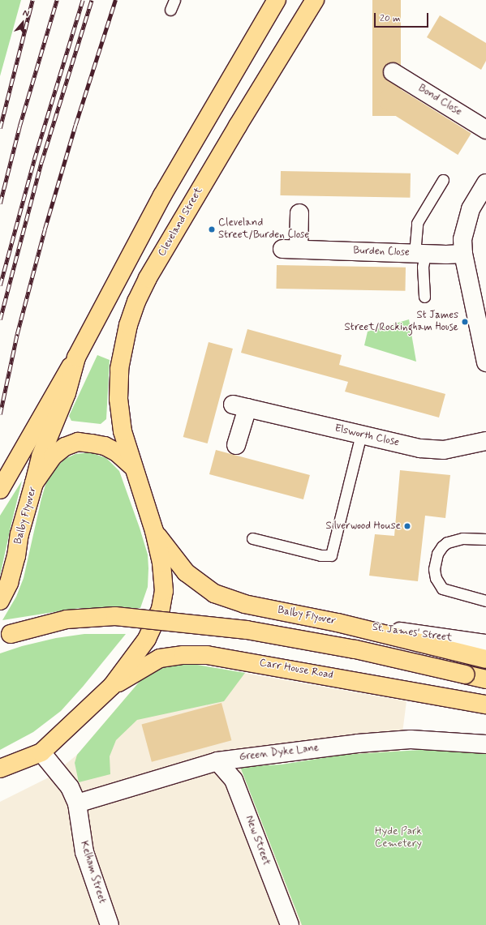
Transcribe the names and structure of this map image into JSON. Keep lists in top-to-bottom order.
{
  "streets": {
    "main road": ["Cleveland Street", "Balby Flyover", "Carr House Road"],
    "street": [
      "Bond Close",
      "Burden Close",
      "Elsworth Close",
      "St. James' Street",
      "Green Dyke Lane",
      "New Street",
      "Kelham Street"
    ]
  },
  "crossings": [
    ["Cleveland Street", "Balby Flyover"],
    ["Balby Flyover", "St. James' Street"],
    ["Balby Flyover", "Carr House Road"],
    ["Balby Flyover", "Kelham Street"],
    ["Green Dyke Lane", "New Street"],
    ["Green Dyke Lane", "Kelham Street"]
  ],
  "parks": ["Hyde Park Cemetery"],
  "places": ["Cleveland Street/Burden Close", "St James Street/Rockingham House", "Silverwood House"],
  "scale_bar": "20 m",
  "north": "top"
}
